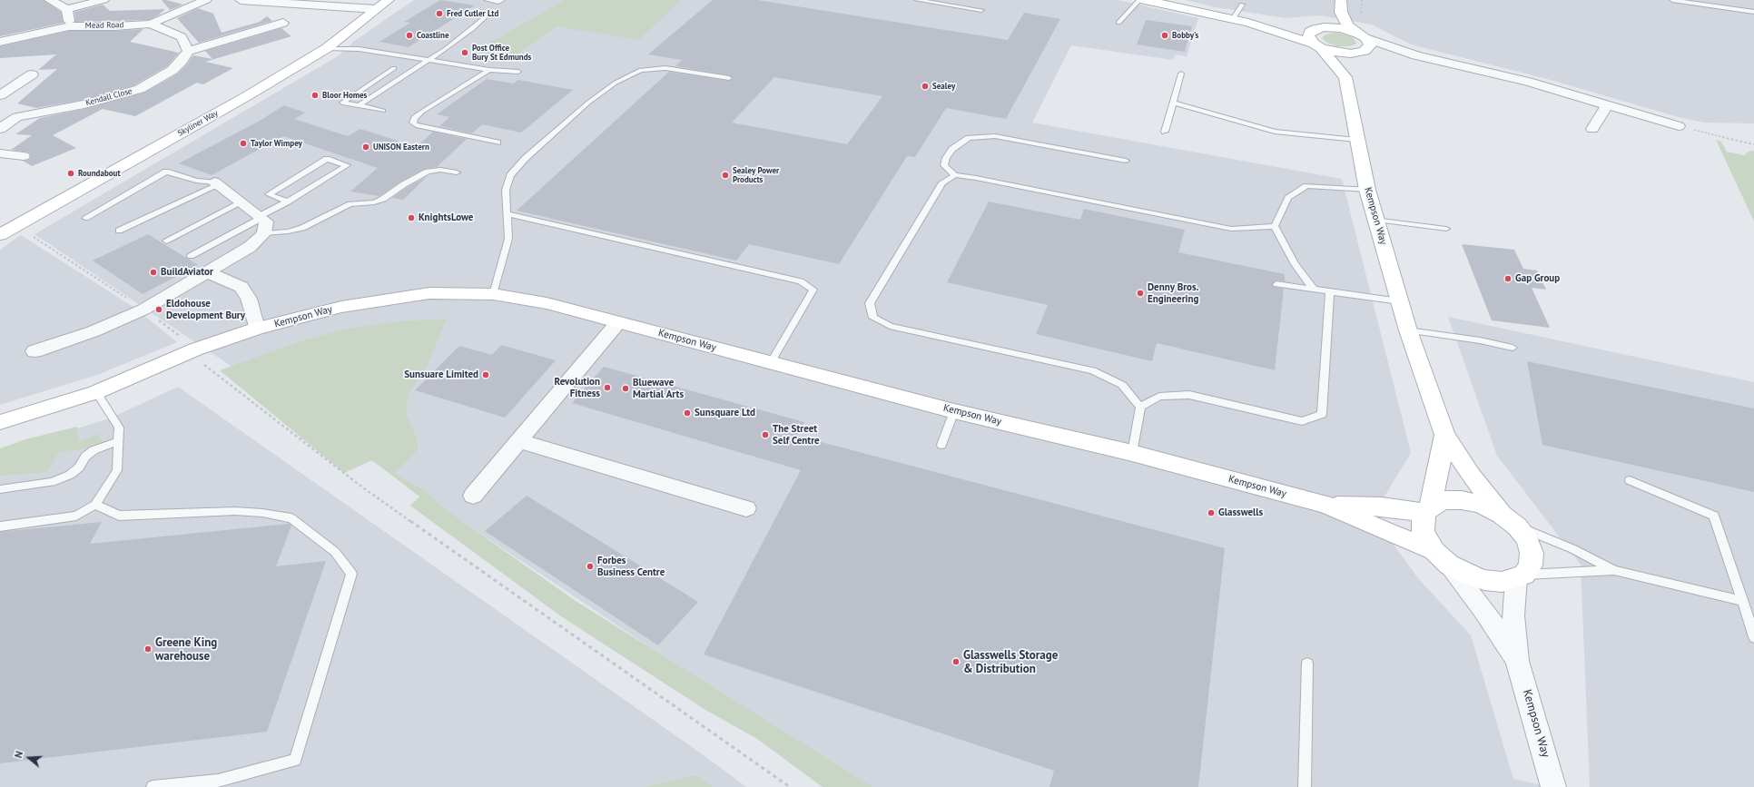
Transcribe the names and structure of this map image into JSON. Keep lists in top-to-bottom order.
{
  "streets": {
    "street": [
      "Mead Road",
      "Kendall Close",
      "Skyliner Way",
      "Kempson Way"
    ]
  },
  "places": [
    "Fred Cutler Ltd",
    "Coastline",
    "Bobby's",
    "Post Office Bury St Edmunds",
    "Sealey",
    "Bloor Homes",
    "Taylor Wimpey",
    "UNISON Eastern",
    "Roundabout",
    "Sealey Power Products",
    "KnightsLowe",
    "BuildAviator",
    "Gap Group",
    "Denny Bros. Engineering",
    "Eldohouse Development Bury",
    "Sunsuare Limited",
    "Revolution Fitness",
    "Bluewave Martial Arts",
    "Sunsquare Ltd",
    "The Street Self Centre",
    "Glasswells",
    "Forbes Business Centre",
    "Greene King warehouse",
    "Glasswells Storage & Distribution"
  ],
  "north": "left"
}
